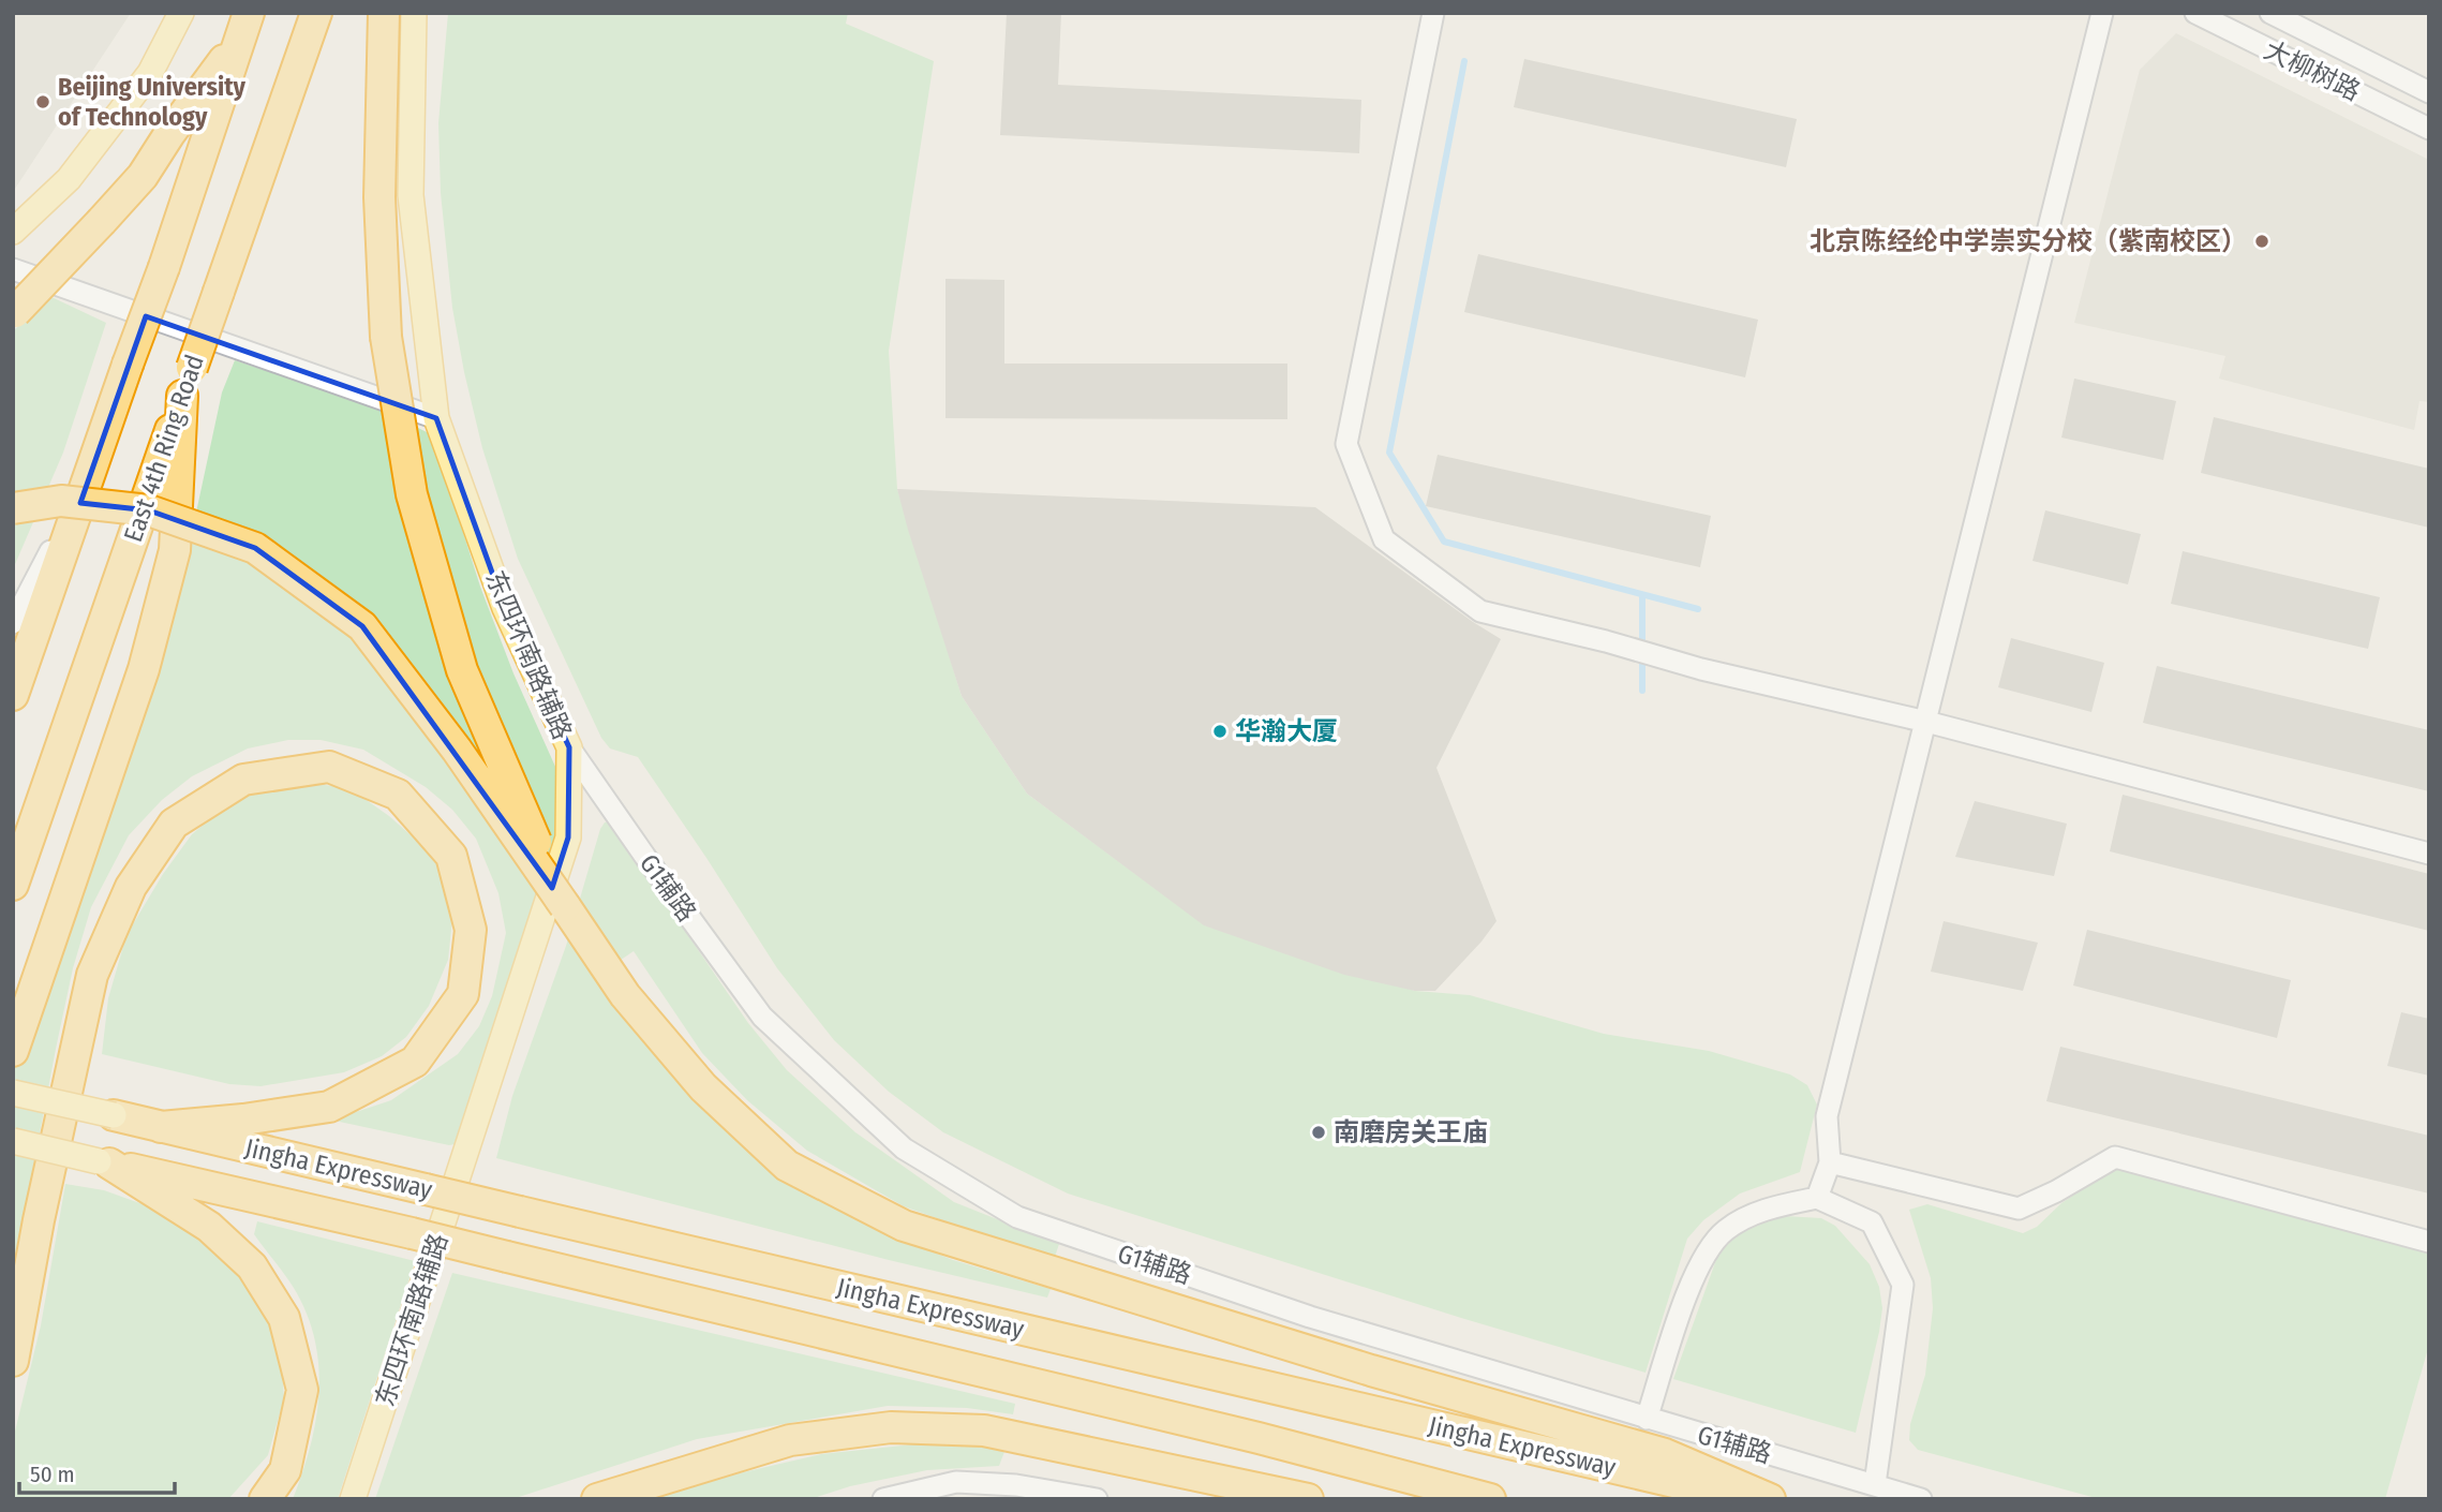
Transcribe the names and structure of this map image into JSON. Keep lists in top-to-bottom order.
{
  "streets": {
    "highway": ["East 4th Ring Road", "Jingha Expressway"],
    "main road": ["东四环南路辅路"],
    "street": ["大柳树路", "G1辅路"]
  },
  "crossings": [
    ["东四环南路辅路", "G1辅路"]
  ],
  "places": [
    "Beijing University of Technology",
    "北京陈经纶中学崇实分校（紫南校区）",
    "华瀚大厦",
    "南磨房关王庙"
  ],
  "scale_bar": "50 m"
}
